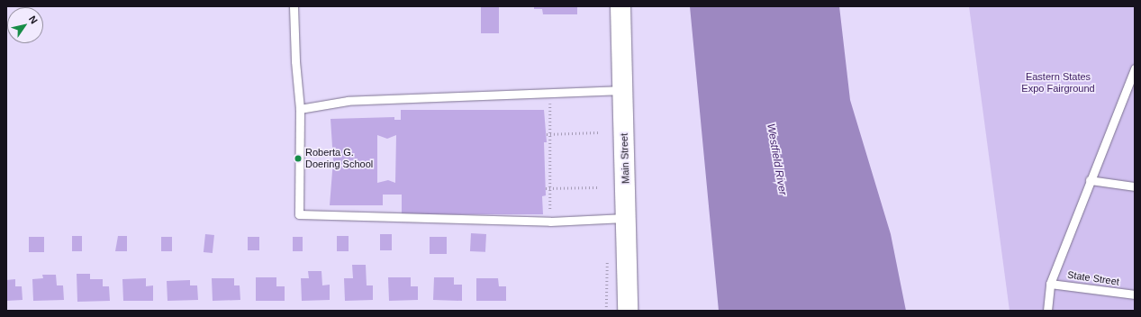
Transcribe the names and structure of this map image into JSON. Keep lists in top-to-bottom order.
{
  "streets": {
    "main road": ["Main Street"],
    "lane": ["State Street"]
  },
  "water": ["Westfield River"],
  "parks": ["Eastern States Expo Fairground"],
  "places": ["Roberta G. Doering School"],
  "north": "top right"
}
